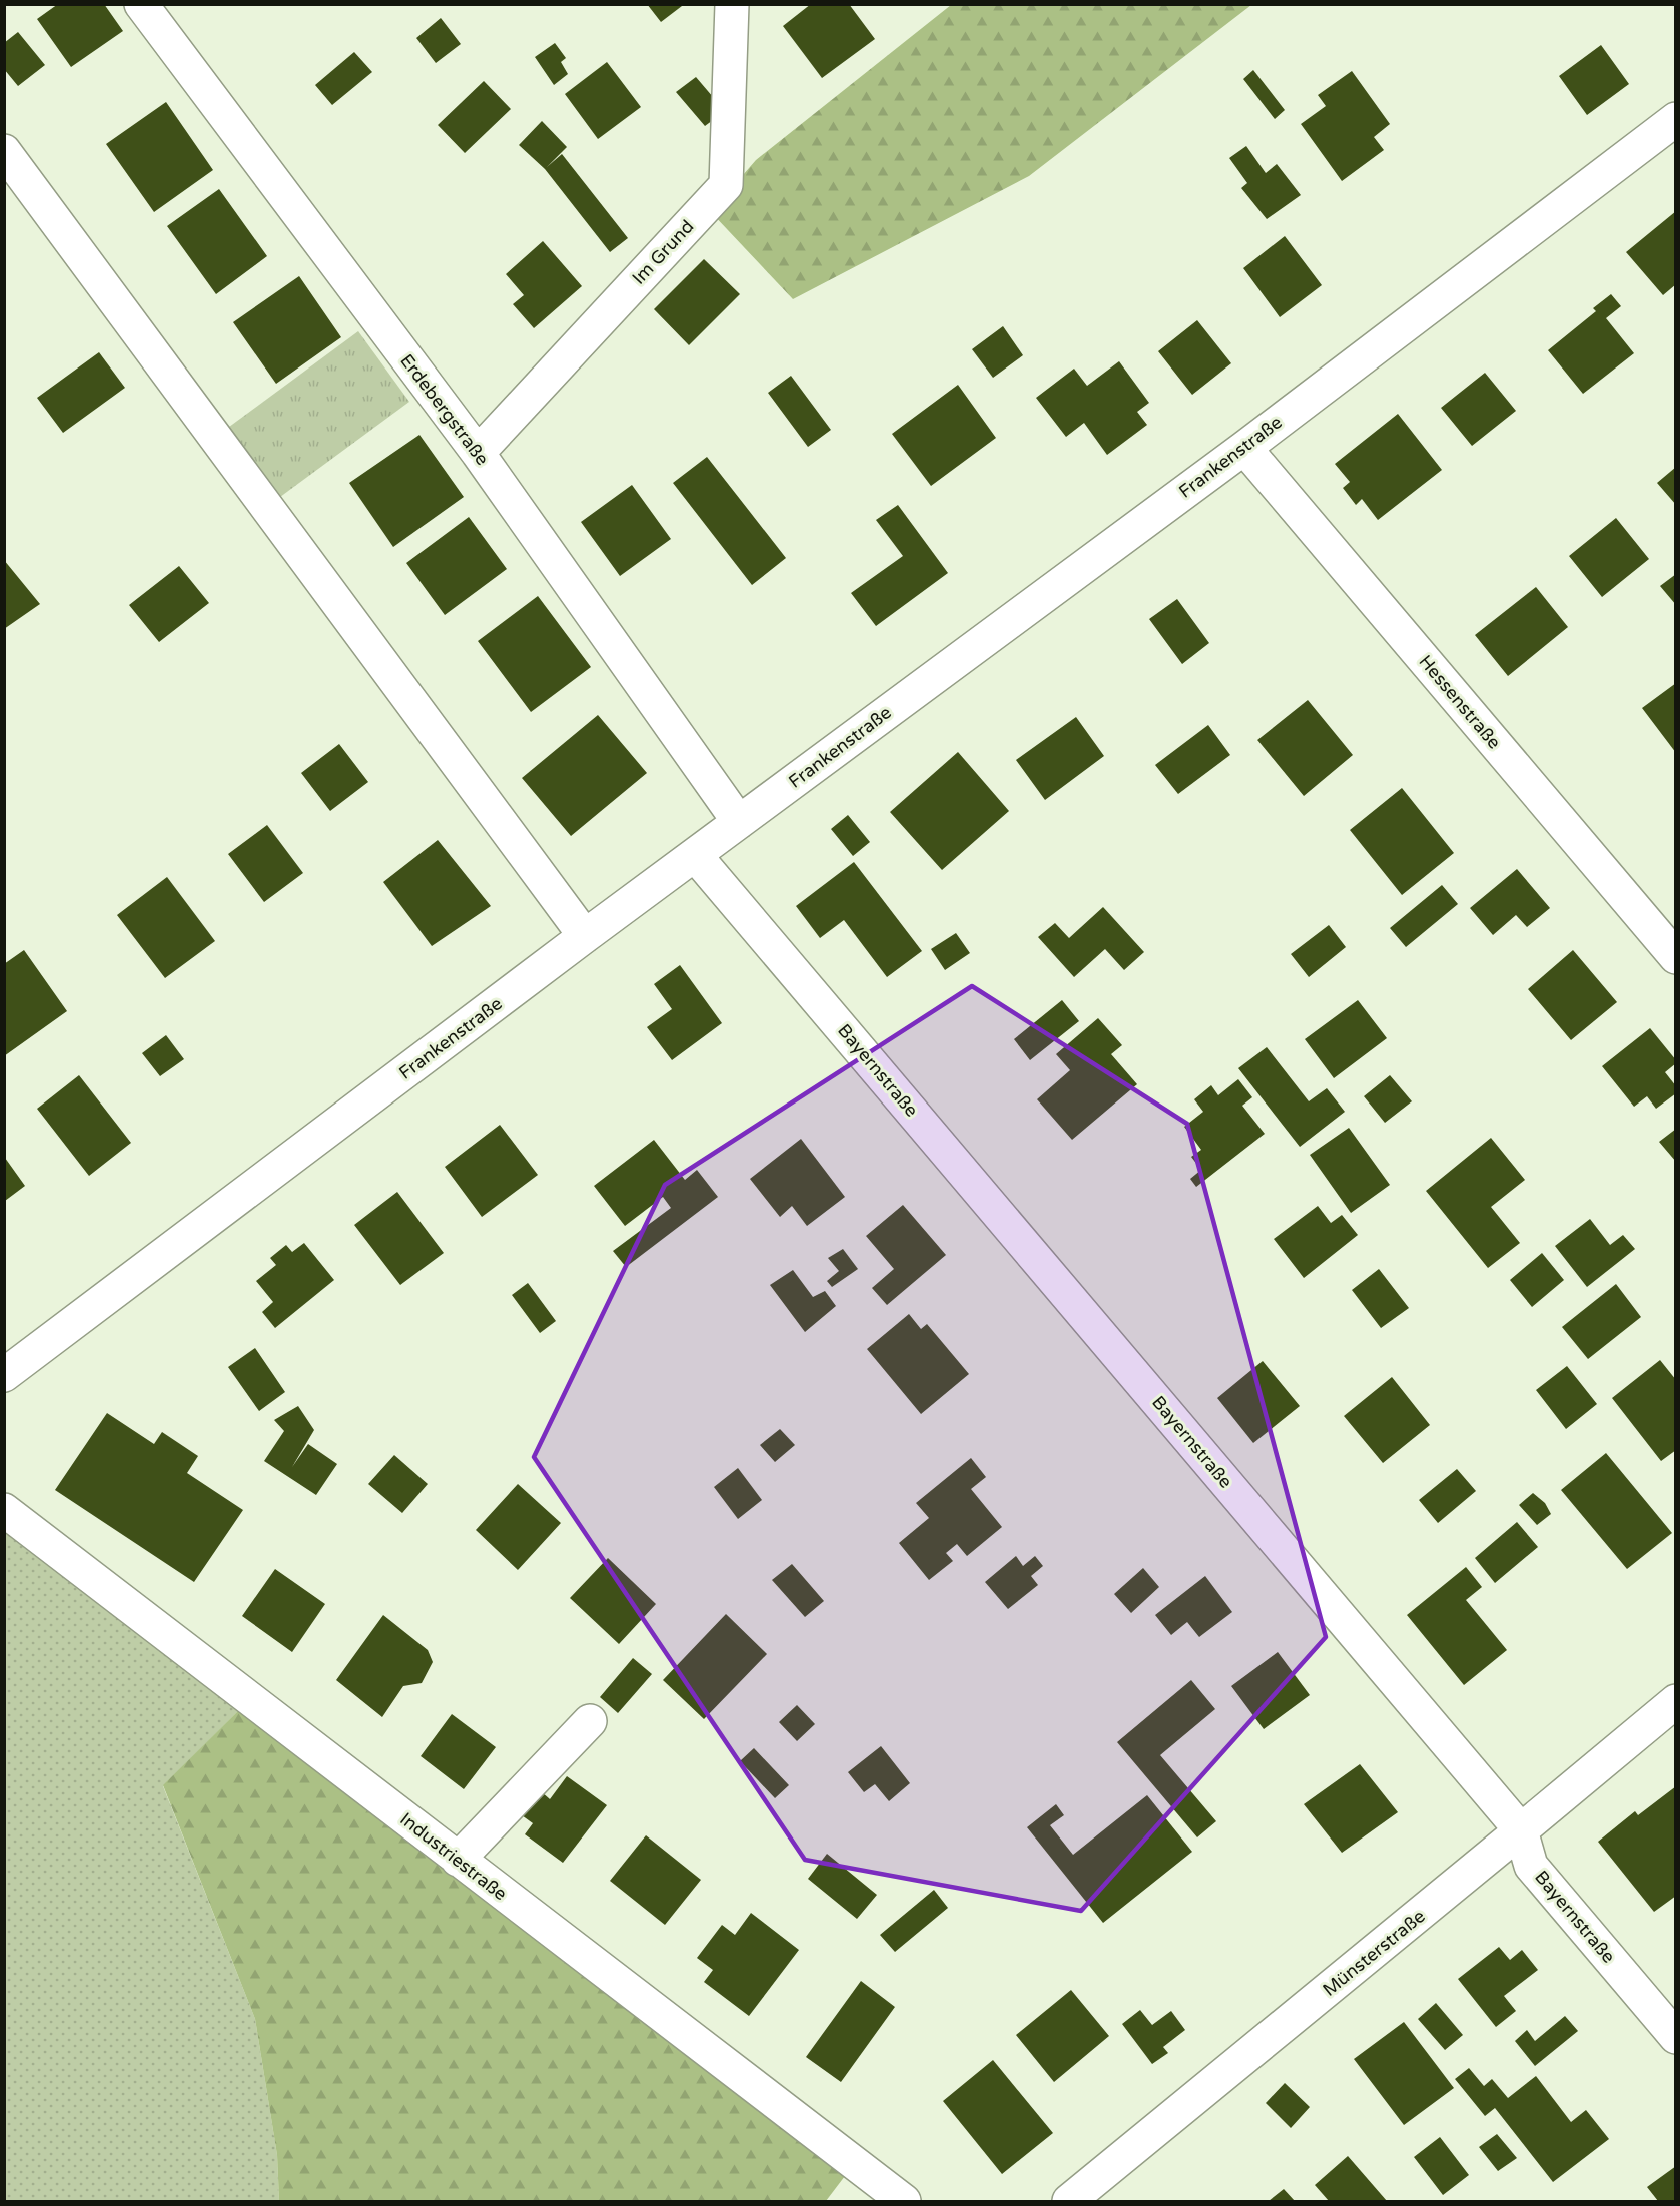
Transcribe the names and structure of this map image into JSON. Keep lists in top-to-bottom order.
{
  "streets": {
    "street": [
      "Im Grund",
      "Erdebergstraße",
      "Frankenstraße",
      "Hessenstraße",
      "Bayernstraße",
      "Industriestraße",
      "Münsterstraße"
    ]
  },
  "crossings": [
    ["Im Grund", "Erdebergstraße"],
    ["Erdebergstraße", "Frankenstraße"],
    ["Frankenstraße", "Hessenstraße"],
    ["Frankenstraße", "Bayernstraße"],
    ["Bayernstraße", "Münsterstraße"]
  ]
}
